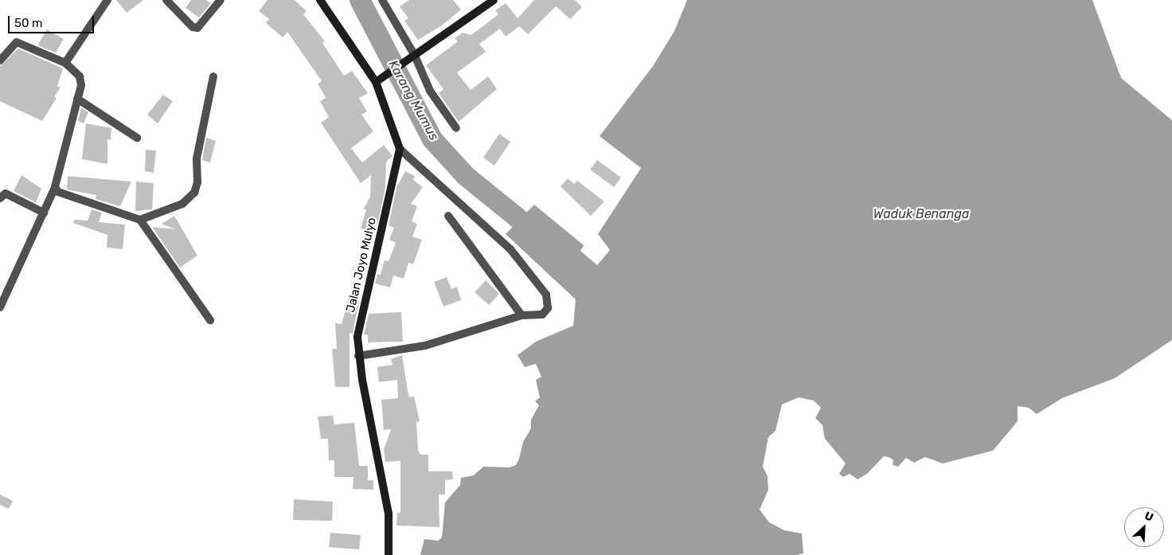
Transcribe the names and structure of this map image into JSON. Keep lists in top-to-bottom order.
{
  "streets": {
    "main road": ["Jalan Joyo Mulyo"]
  },
  "water": ["Karang Mumus", "Waduk Benanga"],
  "scale_bar": "50 m",
  "north": "top right"
}
